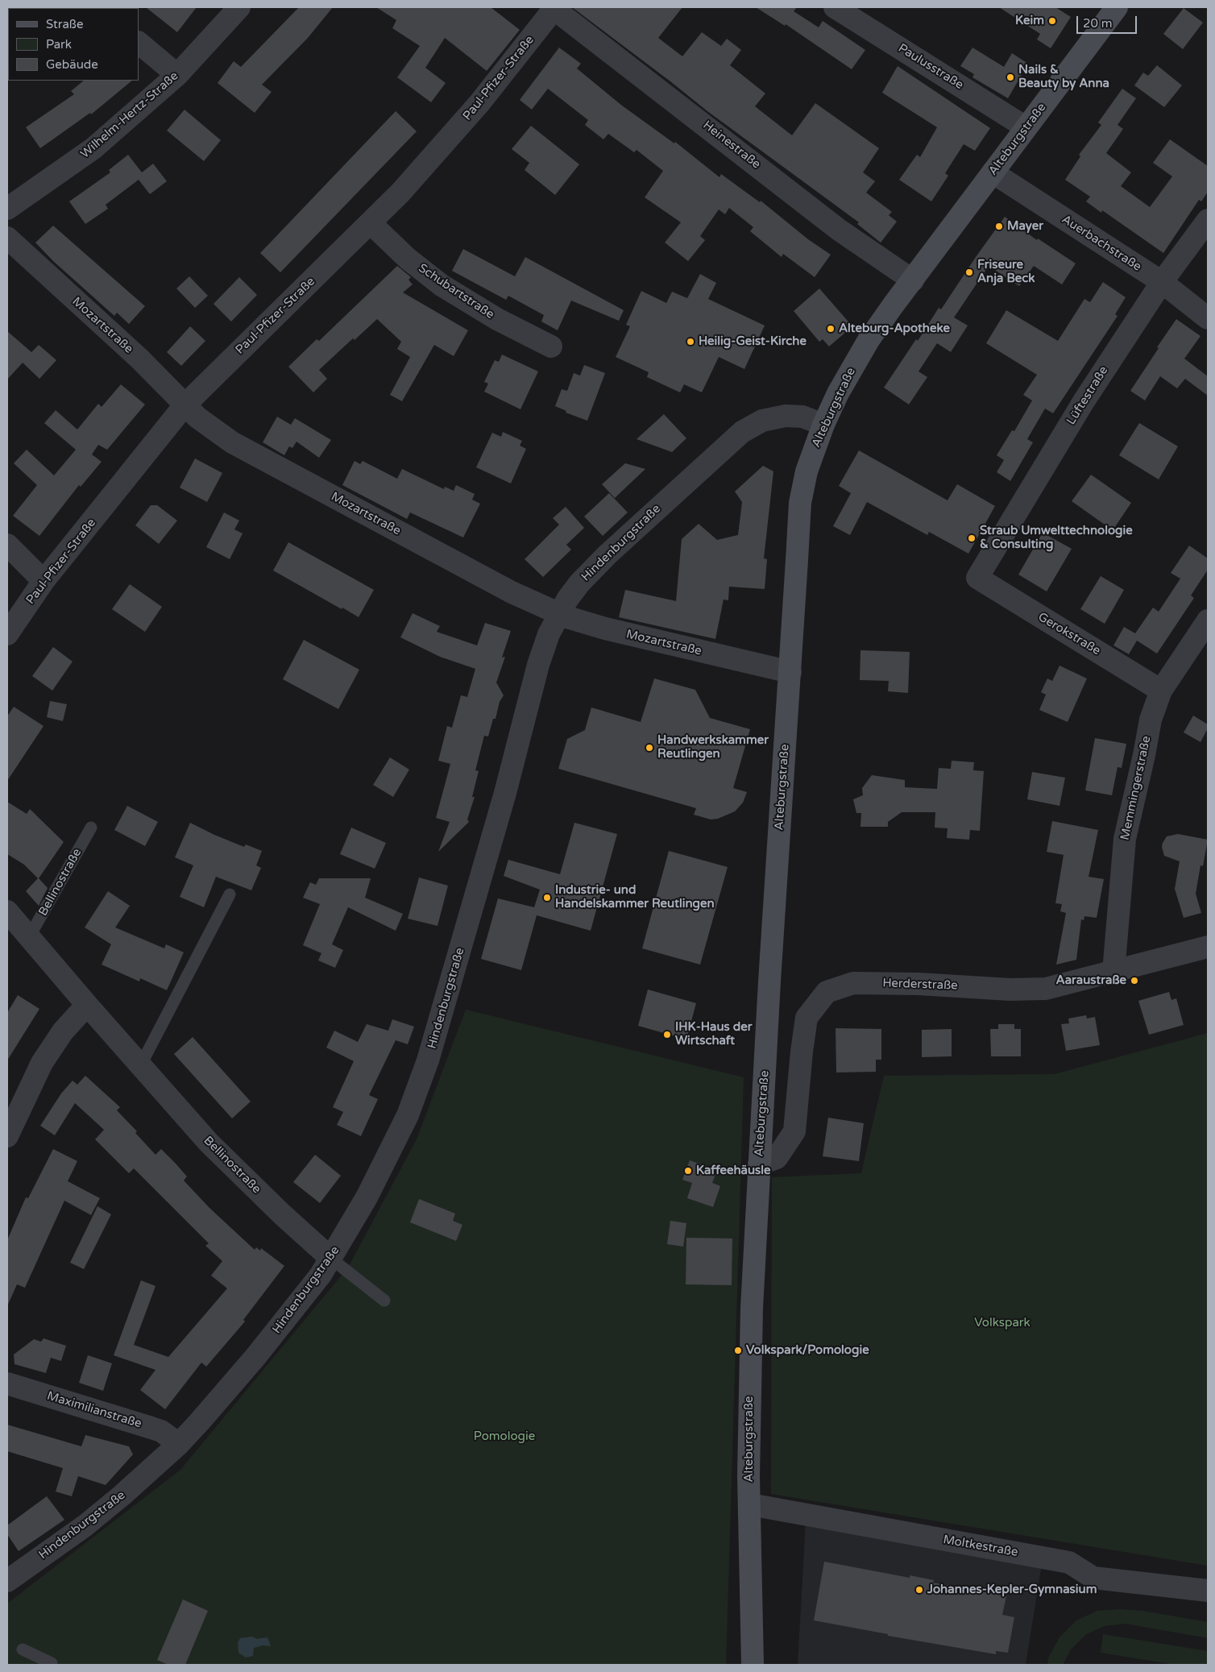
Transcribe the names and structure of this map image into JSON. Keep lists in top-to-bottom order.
{
  "streets": {
    "main road": ["Alteburgstraße"],
    "street": [
      "Paulusstraße",
      "Paul-Pfizer-Straße",
      "Wilhelm-Hertz-Straße",
      "Heinestraße",
      "Auerbachstraße",
      "Schubartstraße",
      "Mozartstraße",
      "Lüftestraße",
      "Hindenburgstraße",
      "Gerokstraße",
      "Memmingerstraße",
      "Bellinostraße",
      "Herderstraße",
      "Maximilianstraße",
      "Moltkestraße"
    ]
  },
  "crossings": [
    ["Paulusstraße", "Alteburgstraße"],
    ["Paul-Pfizer-Straße", "Heinestraße"],
    ["Paul-Pfizer-Straße", "Schubartstraße"],
    ["Paul-Pfizer-Straße", "Mozartstraße"],
    ["Alteburgstraße", "Heinestraße"],
    ["Alteburgstraße", "Auerbachstraße"],
    ["Alteburgstraße", "Mozartstraße"],
    ["Alteburgstraße", "Hindenburgstraße"],
    ["Alteburgstraße", "Herderstraße"],
    ["Alteburgstraße", "Moltkestraße"],
    ["Auerbachstraße", "Lüftestraße"],
    ["Mozartstraße", "Hindenburgstraße"],
    ["Lüftestraße", "Gerokstraße"],
    ["Hindenburgstraße", "Bellinostraße"],
    ["Hindenburgstraße", "Maximilianstraße"],
    ["Gerokstraße", "Memmingerstraße"],
    ["Memmingerstraße", "Herderstraße"]
  ],
  "parks": ["Volkspark", "Pomologie"],
  "places": [
    "Keim",
    "Nails & Beauty by Anna",
    "Mayer",
    "Friseure Anja Beck",
    "Alteburg-Apotheke",
    "Heilig-Geist-Kirche",
    "Straub Umwelttechnologie & Consulting",
    "Handwerkskammer Reutlingen",
    "Industrie- und Handelskammer Reutlingen",
    "Aaraustraße",
    "IHK-Haus der Wirtschaft",
    "Kaffeehäusle",
    "Volkspark/Pomologie",
    "Johannes-Kepler-Gymnasium"
  ],
  "legend": ["Straße", "Park", "Gebäude"],
  "scale_bar": "20 m"
}
